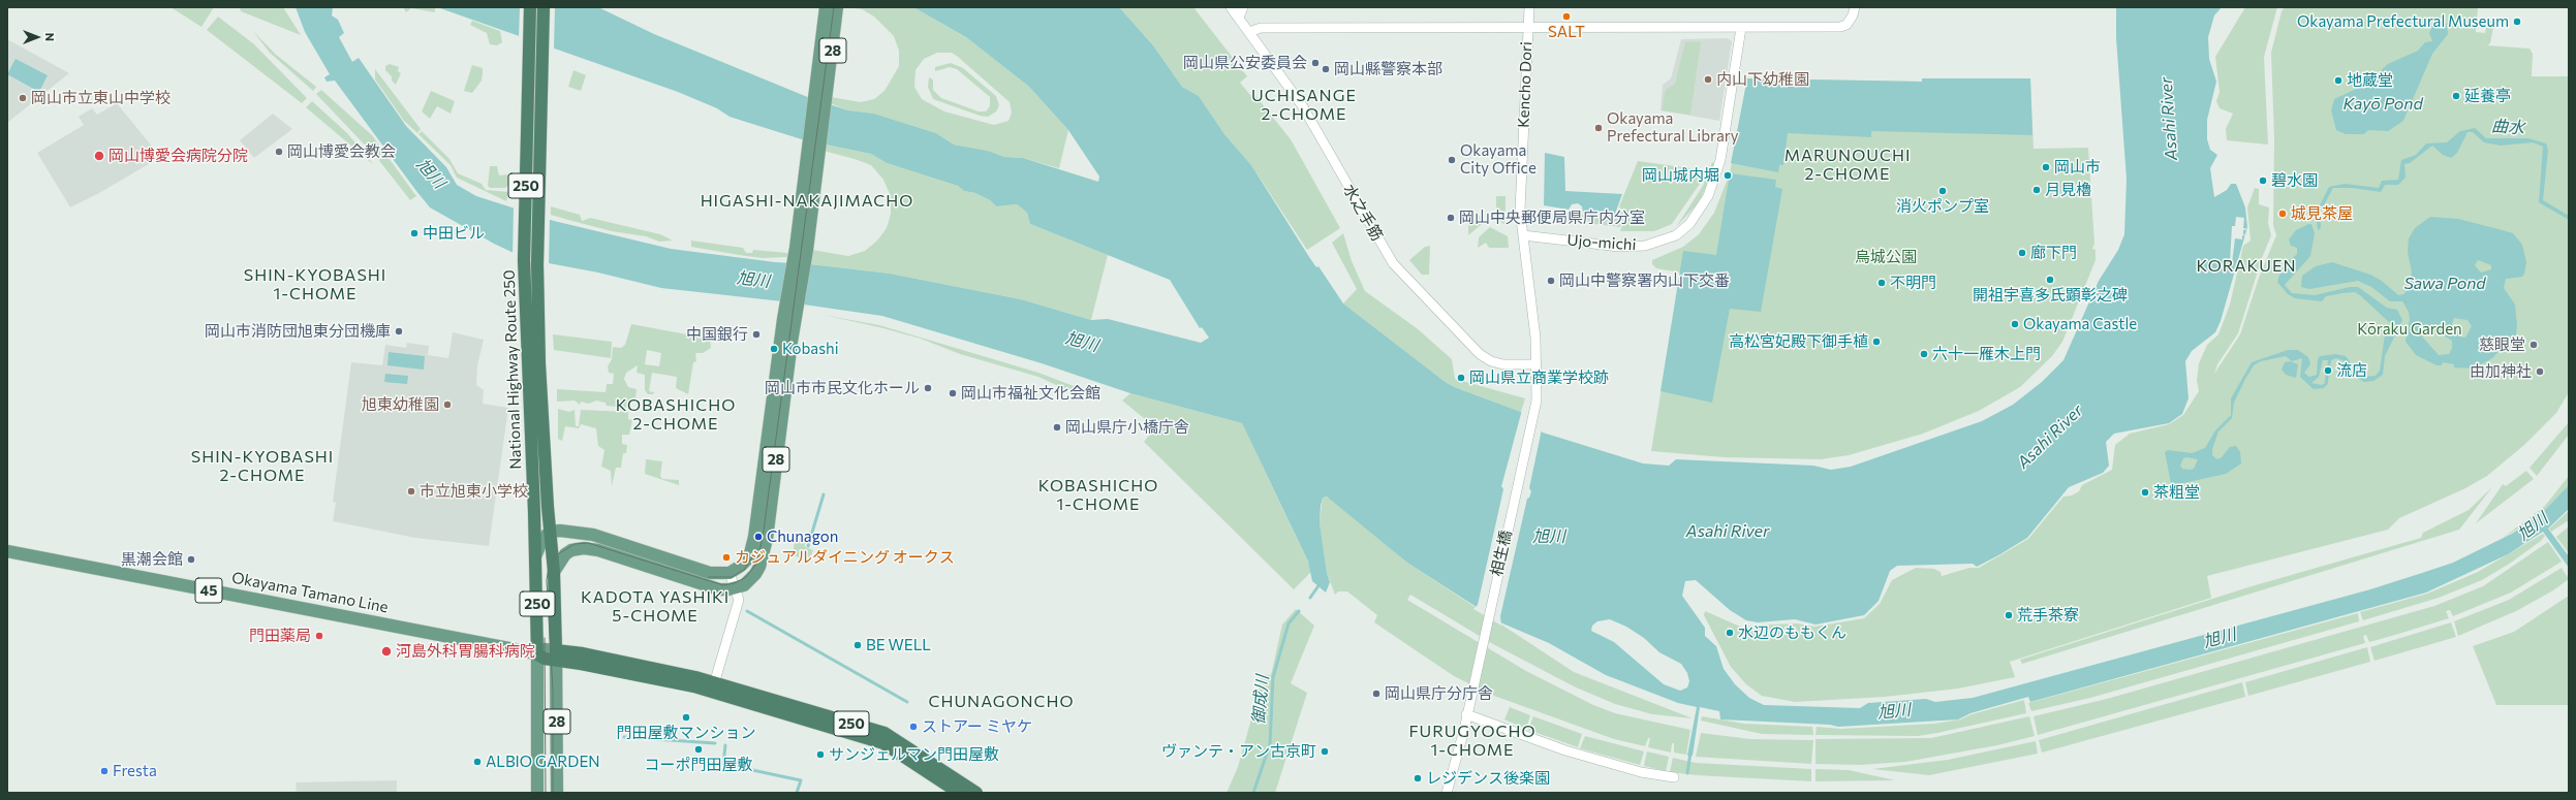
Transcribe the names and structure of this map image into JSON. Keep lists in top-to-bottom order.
{
  "streets": {
    "highway": ["250", "National Highway Route 250"],
    "main road": ["28", "45", "Okayama Tamano Line"],
    "street": [
      "Kencho Dori",
      "水之手筋",
      "Ujo-michi",
      "相生橋"
    ]
  },
  "crossings": [
    ["28", "250"],
    ["28", "National Highway Route 250"],
    ["28", "Okayama Tamano Line"],
    ["Kencho Dori", "水之手筋"],
    ["Kencho Dori", "Ujo-michi"],
    ["Kencho Dori", "相生橋"],
    ["250", "National Highway Route 250"],
    ["250", "Okayama Tamano Line"],
    ["水之手筋", "相生橋"],
    ["National Highway Route 250", "Okayama Tamano Line"]
  ],
  "districts": [
    "UCHISANGE 2-CHOME",
    "MARUNOUCHI 2-CHOME",
    "HIGASHI-NAKAJIMACHO",
    "KORAKUEN",
    "SHIN-KYOBASHI 1-CHOME",
    "KOBASHICHO 2-CHOME",
    "SHIN-KYOBASHI 2-CHOME",
    "KOBASHICHO 1-CHOME",
    "KADOTA YASHIKI 5-CHOME",
    "CHUNAGONCHO",
    "FURUGYOCHO 1-CHOME"
  ],
  "water": [
    "Kayō Pond",
    "Asahi River",
    "曲水",
    "旭川",
    "Sawa Pond",
    "御成川"
  ],
  "parks": ["烏城公園", "Kōraku Garden"],
  "places": [
    "SALT",
    "Okayama Prefectural Museum",
    "岡山県公安委員会",
    "岡山縣警察本部",
    "内山下幼稚園",
    "地蔵堂",
    "延養亭",
    "岡山市立東山中学校",
    "Okayama Prefectural Library",
    "岡山博愛会教会",
    "岡山博愛会病院分院",
    "Okayama City Office",
    "岡山市",
    "岡山城内堀",
    "碧水園",
    "月見櫓",
    "消火ポンプ室",
    "城見茶屋",
    "岡山中央郵便局県庁内分室",
    "中田ビル",
    "廊下門",
    "開祖宇喜多氏顕彰之碑",
    "岡山中警察署内山下交番",
    "不明門",
    "Okayama Castle",
    "岡山市消防団旭東分団機庫",
    "中国銀行",
    "高松宮妃殿下御手植",
    "慈眼堂",
    "Kobashi",
    "六十一雁木上門",
    "流店",
    "由加神社",
    "岡山県立商業学校跡",
    "岡山市市民文化ホール",
    "岡山市福祉文化会館",
    "旭東幼稚園",
    "岡山県庁小橋庁舎",
    "市立旭東小学校",
    "茶粗堂",
    "Chunagon",
    "カジュアルダイニング オークス",
    "黒潮会館",
    "荒手茶寮",
    "水辺のももくん",
    "門田薬局",
    "BE WELL",
    "河島外科胃腸科病院",
    "岡山県庁分庁舎",
    "門田屋敷マンション",
    "ストアー ミヤケ",
    "コーポ門田屋敷",
    "ヴァンテ・アン古京町",
    "サンジェルマン門田屋敷",
    "ALBIO GARDEN",
    "Fresta",
    "レジデンス後楽園"
  ],
  "north": "right"
}
